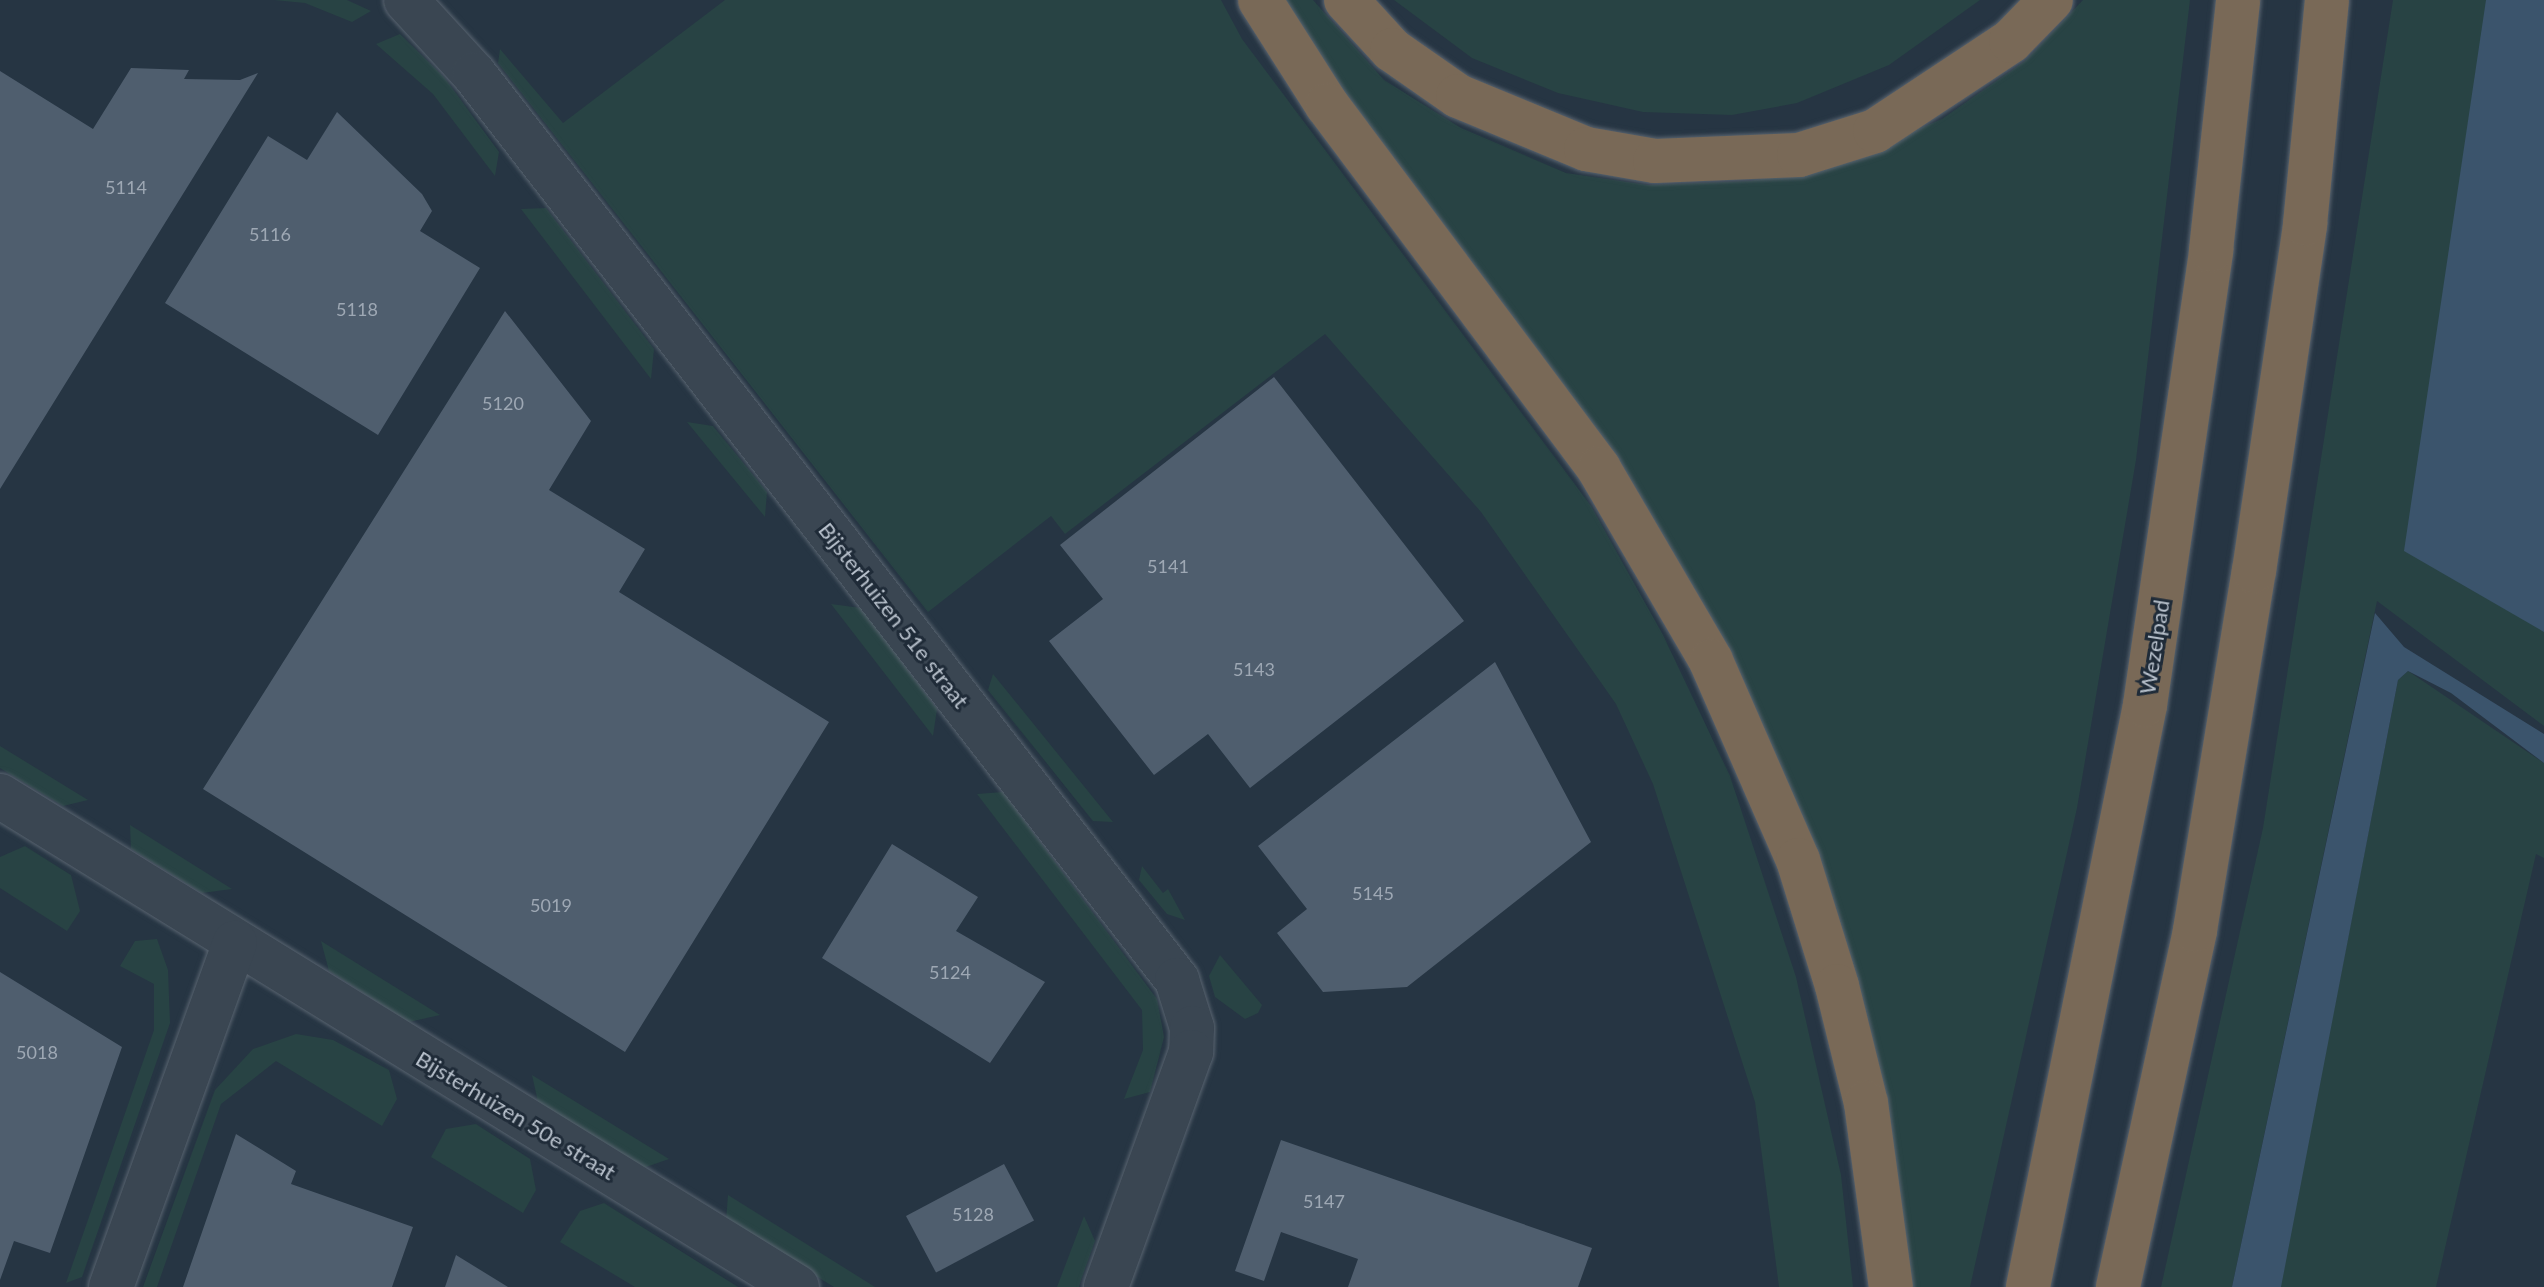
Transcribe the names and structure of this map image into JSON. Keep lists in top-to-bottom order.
{
  "streets": {
    "highway": ["Wezelpad"],
    "street": ["Bijsterhuizen 51e straat", "Bijsterhuizen 50e straat"]
  },
  "house_numbers": [
    "5114",
    "5116",
    "5118",
    "5120",
    "5141",
    "5143",
    "5145",
    "5019",
    "5124",
    "5018",
    "5147",
    "5128"
  ]
}
